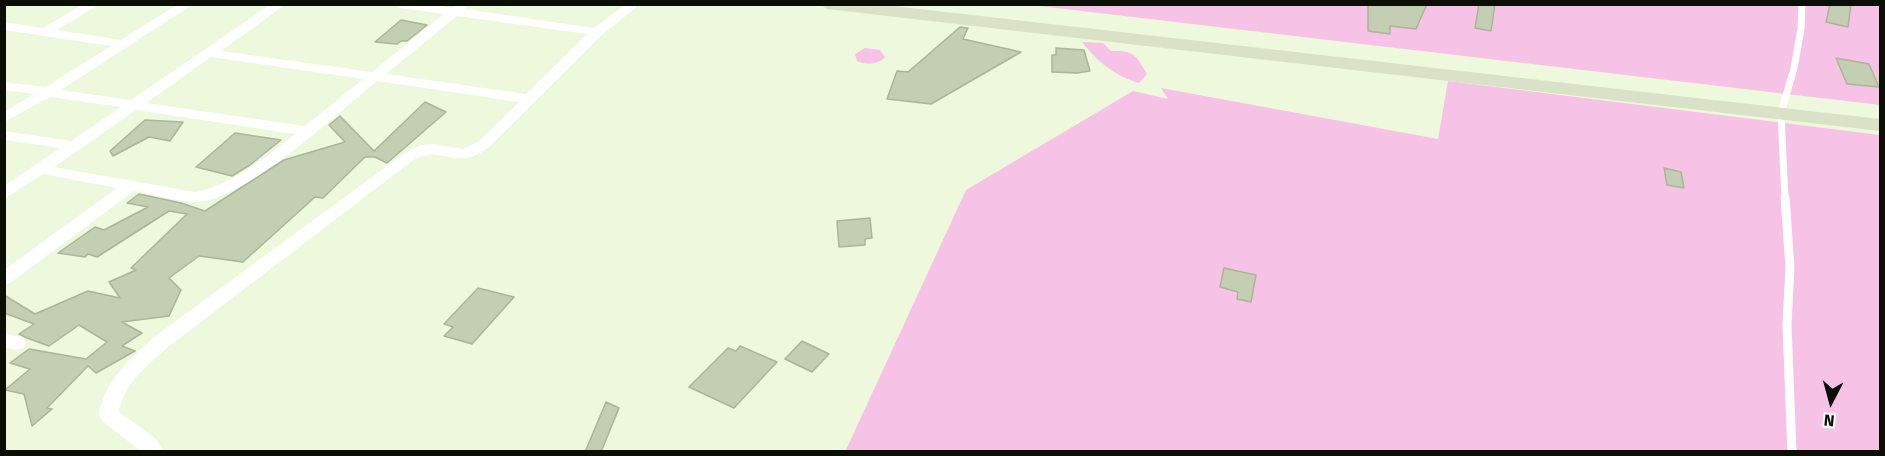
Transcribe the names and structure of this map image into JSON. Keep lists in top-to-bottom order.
{
  "north": "bottom"
}
